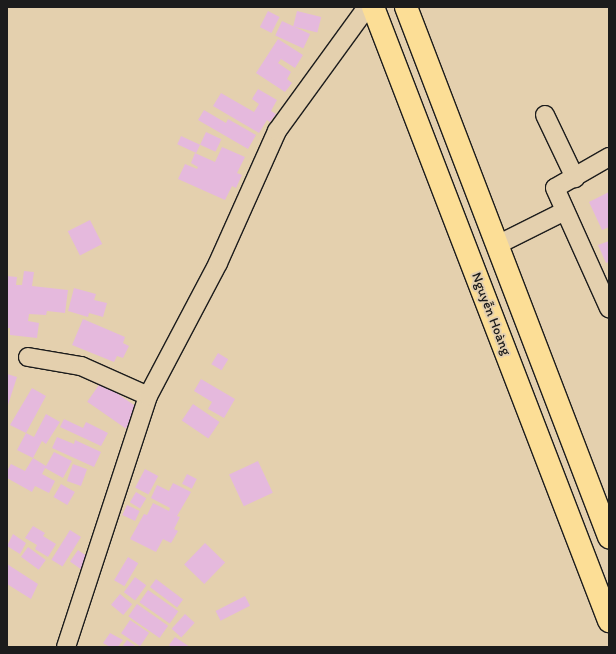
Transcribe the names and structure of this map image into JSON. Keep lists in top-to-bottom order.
{
  "streets": {
    "highway": ["Nguyễn Hoàng"]
  }
}
